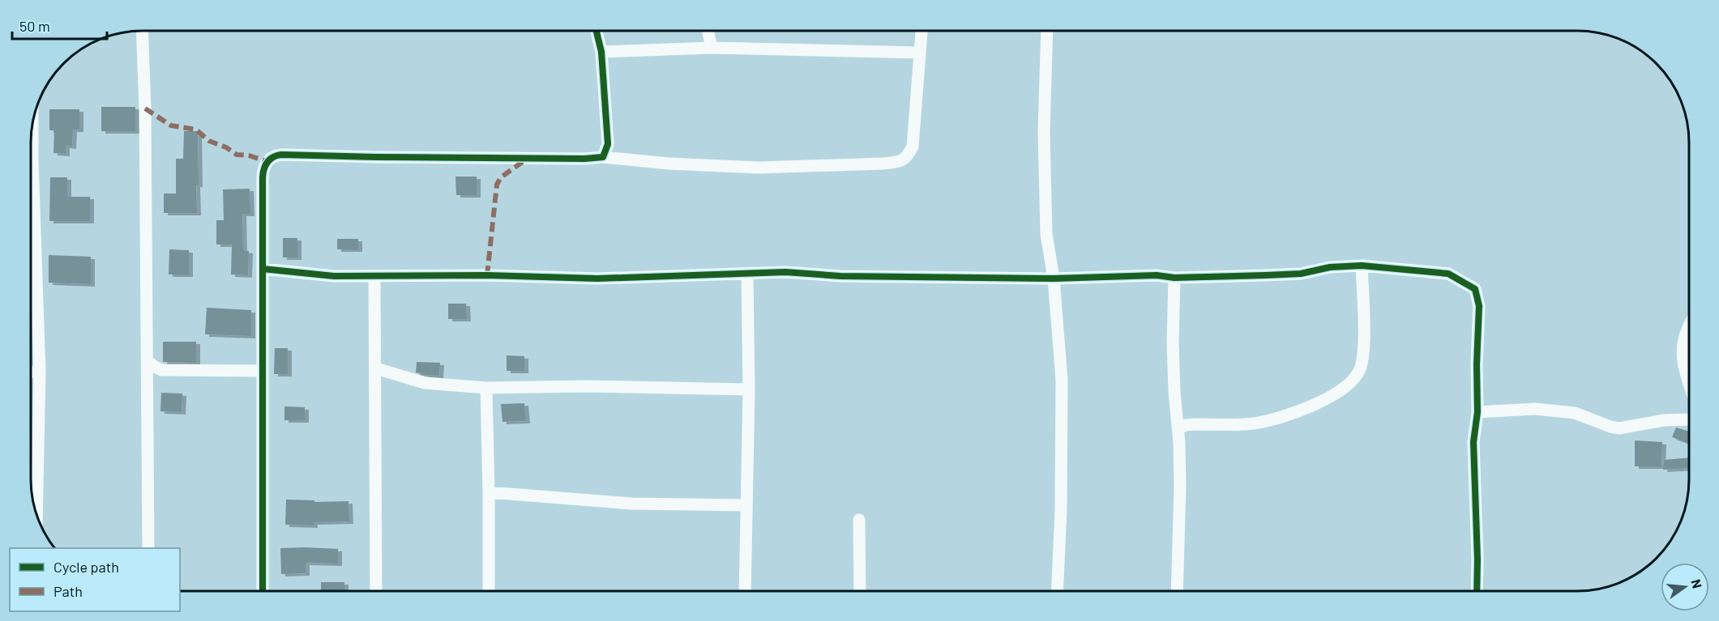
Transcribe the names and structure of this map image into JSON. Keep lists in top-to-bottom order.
{
  "legend": ["Cycle path", "Path"],
  "scale_bar": "50 m",
  "north": "right"
}
